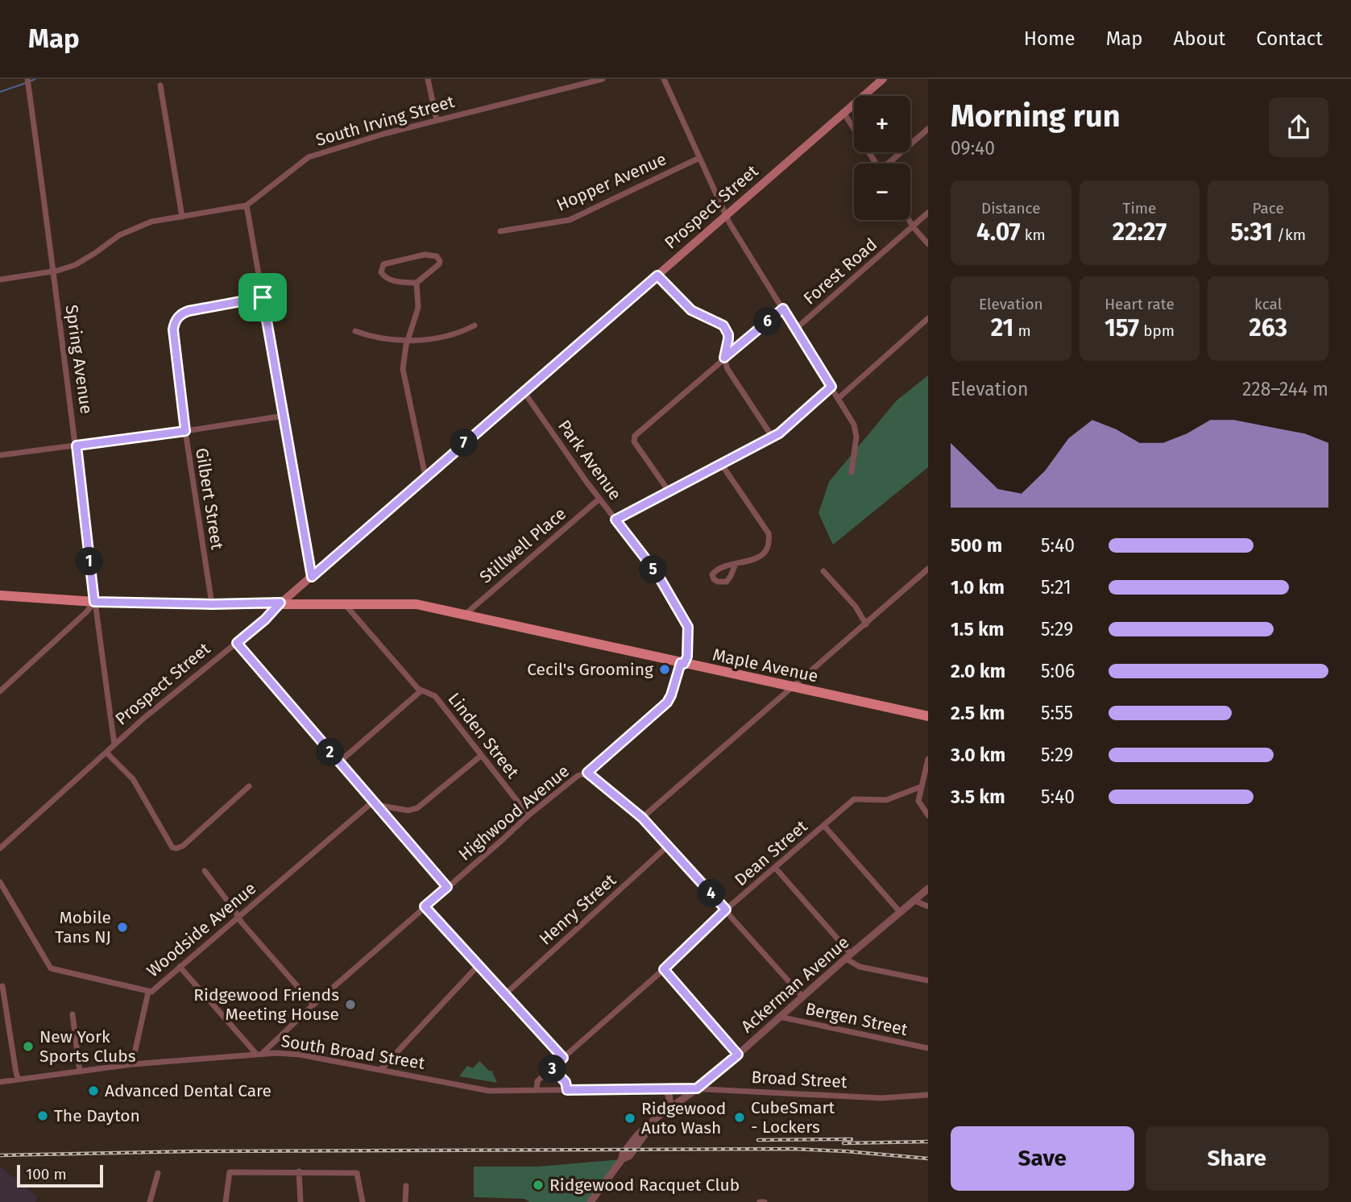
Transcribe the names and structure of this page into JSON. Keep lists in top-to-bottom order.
{
  "streets": {
    "main road": ["Prospect Street", "Maple Avenue"],
    "street": [
      "South Irving Street",
      "Hopper Avenue",
      "Forest Road",
      "Spring Avenue",
      "Park Avenue",
      "Gilbert Street",
      "Stillwell Place",
      "Linden Street",
      "Highwood Avenue",
      "Dean Street",
      "Henry Street",
      "Woodside Avenue",
      "Ackerman Avenue",
      "Bergen Street",
      "South Broad Street",
      "Broad Street"
    ]
  },
  "crossings": [
    ["South Irving Street", "Spring Avenue"],
    ["Prospect Street", "Spring Avenue"],
    ["Prospect Street", "Park Avenue"],
    ["Prospect Street", "Maple Avenue"],
    ["Spring Avenue", "Maple Avenue"],
    ["Park Avenue", "Stillwell Place"],
    ["Park Avenue", "Maple Avenue"],
    ["Park Avenue", "Highwood Avenue"],
    ["Gilbert Street", "Maple Avenue"],
    ["Stillwell Place", "Maple Avenue"],
    ["Maple Avenue", "Linden Street"],
    ["Maple Avenue", "Highwood Avenue"],
    ["Linden Street", "Highwood Avenue"],
    ["Highwood Avenue", "South Broad Street"],
    ["Dean Street", "South Broad Street"],
    ["Ackerman Avenue", "Bergen Street"],
    ["Ackerman Avenue", "Broad Street"],
    ["South Broad Street", "Broad Street"]
  ],
  "places": [
    "Cecil's Grooming",
    "Mobile Tans NJ",
    "Ridgewood Friends Meeting House",
    "New York Sports Clubs",
    "Advanced Dental Care",
    "The Dayton",
    "CubeSmart - Lockers",
    "Ridgewood Auto Wash",
    "Ridgewood Racquet Club"
  ],
  "scale_bar": "100 m",
  "page": {
    "header": "Map",
    "nav": [
      "Home",
      "Map",
      "About",
      "Contact"
    ],
    "heading": ["Morning run", "09:40"],
    "map_buttons": ["+", "−"],
    "stats": [
      ["Distance", "4.07 km"],
      ["Time", "22:27"],
      ["Pace", "5:31 /km"],
      ["Elevation", "21 m"],
      ["Heart rate", "157 bpm"],
      ["kcal", "263"]
    ],
    "pins": [
      "6",
      "7",
      "1",
      "5",
      "2",
      "4",
      "3"
    ],
    "chart": ["Elevation", "228–244 m"],
    "list": [
      {
        "name": "500 m",
        "note": "5:40"
      },
      {
        "name": "1.0 km",
        "note": "5:21"
      },
      {
        "name": "1.5 km",
        "note": "5:29"
      },
      {
        "name": "2.0 km",
        "note": "5:06"
      },
      {
        "name": "2.5 km",
        "note": "5:55"
      },
      {
        "name": "3.0 km",
        "note": "5:29"
      },
      {
        "name": "3.5 km",
        "note": "5:40"
      }
    ],
    "buttons": ["Save", "Share"],
    "scale": "100 m"
  }
}
